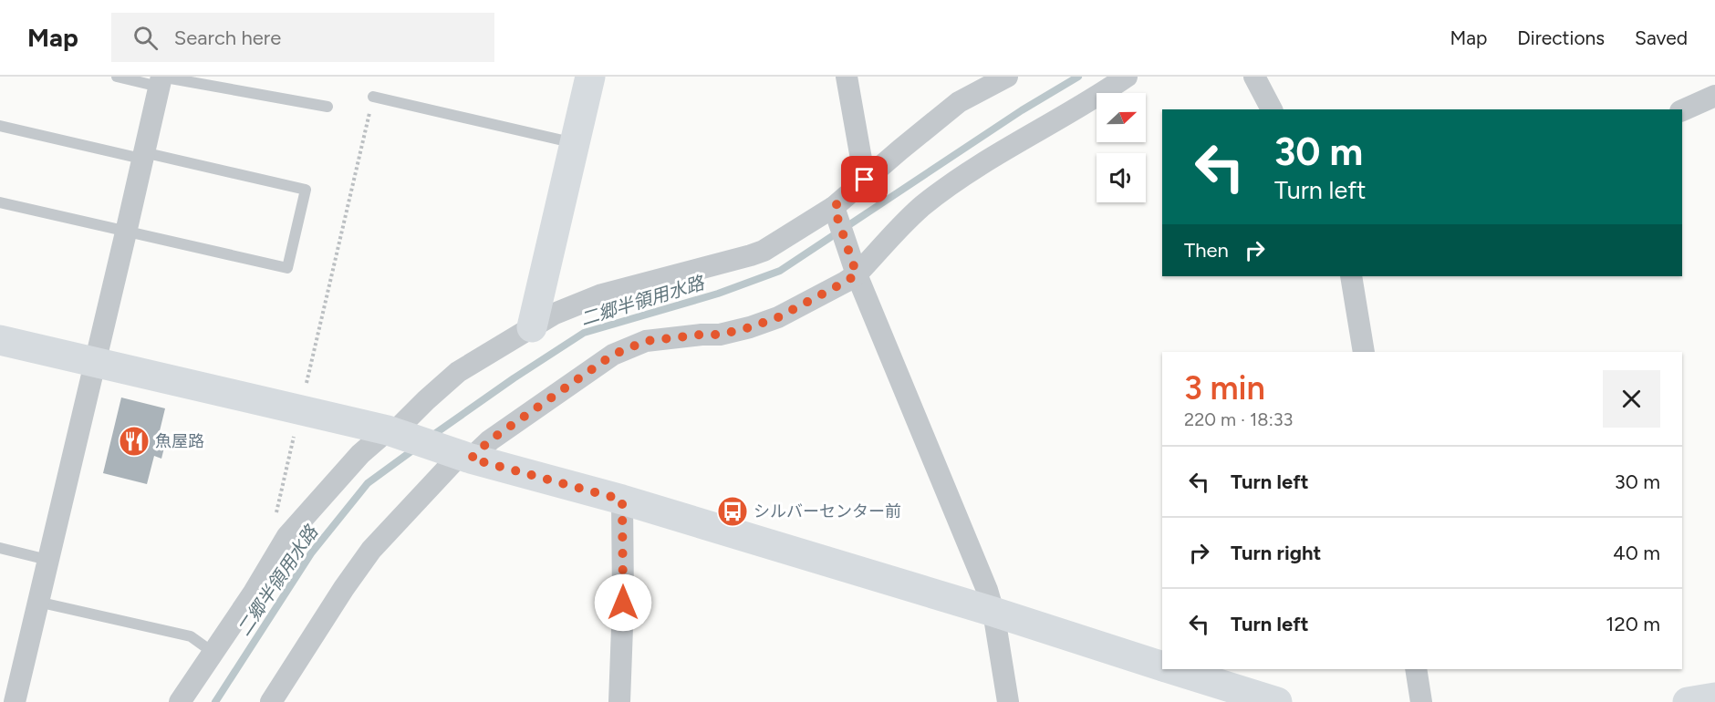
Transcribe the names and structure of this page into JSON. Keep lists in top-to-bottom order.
{
  "water": ["二郷半領用水路"],
  "places": {
    "restaurant": ["魚屋路"],
    "bus stop": ["シルバーセンター前"]
  },
  "north": "right",
  "page": {
    "header": "Map",
    "search": "Search here",
    "nav": ["Map", "Directions", "Saved"],
    "turn": ["30 m", "Turn left"],
    "then": "Then",
    "heading": ["3 min", "220 m · 18:33"],
    "list": [
      {
        "name": "Turn left",
        "value": "30 m"
      },
      {
        "name": "Turn right",
        "value": "40 m"
      },
      {
        "name": "Turn left",
        "value": "120 m"
      }
    ]
  }
}
